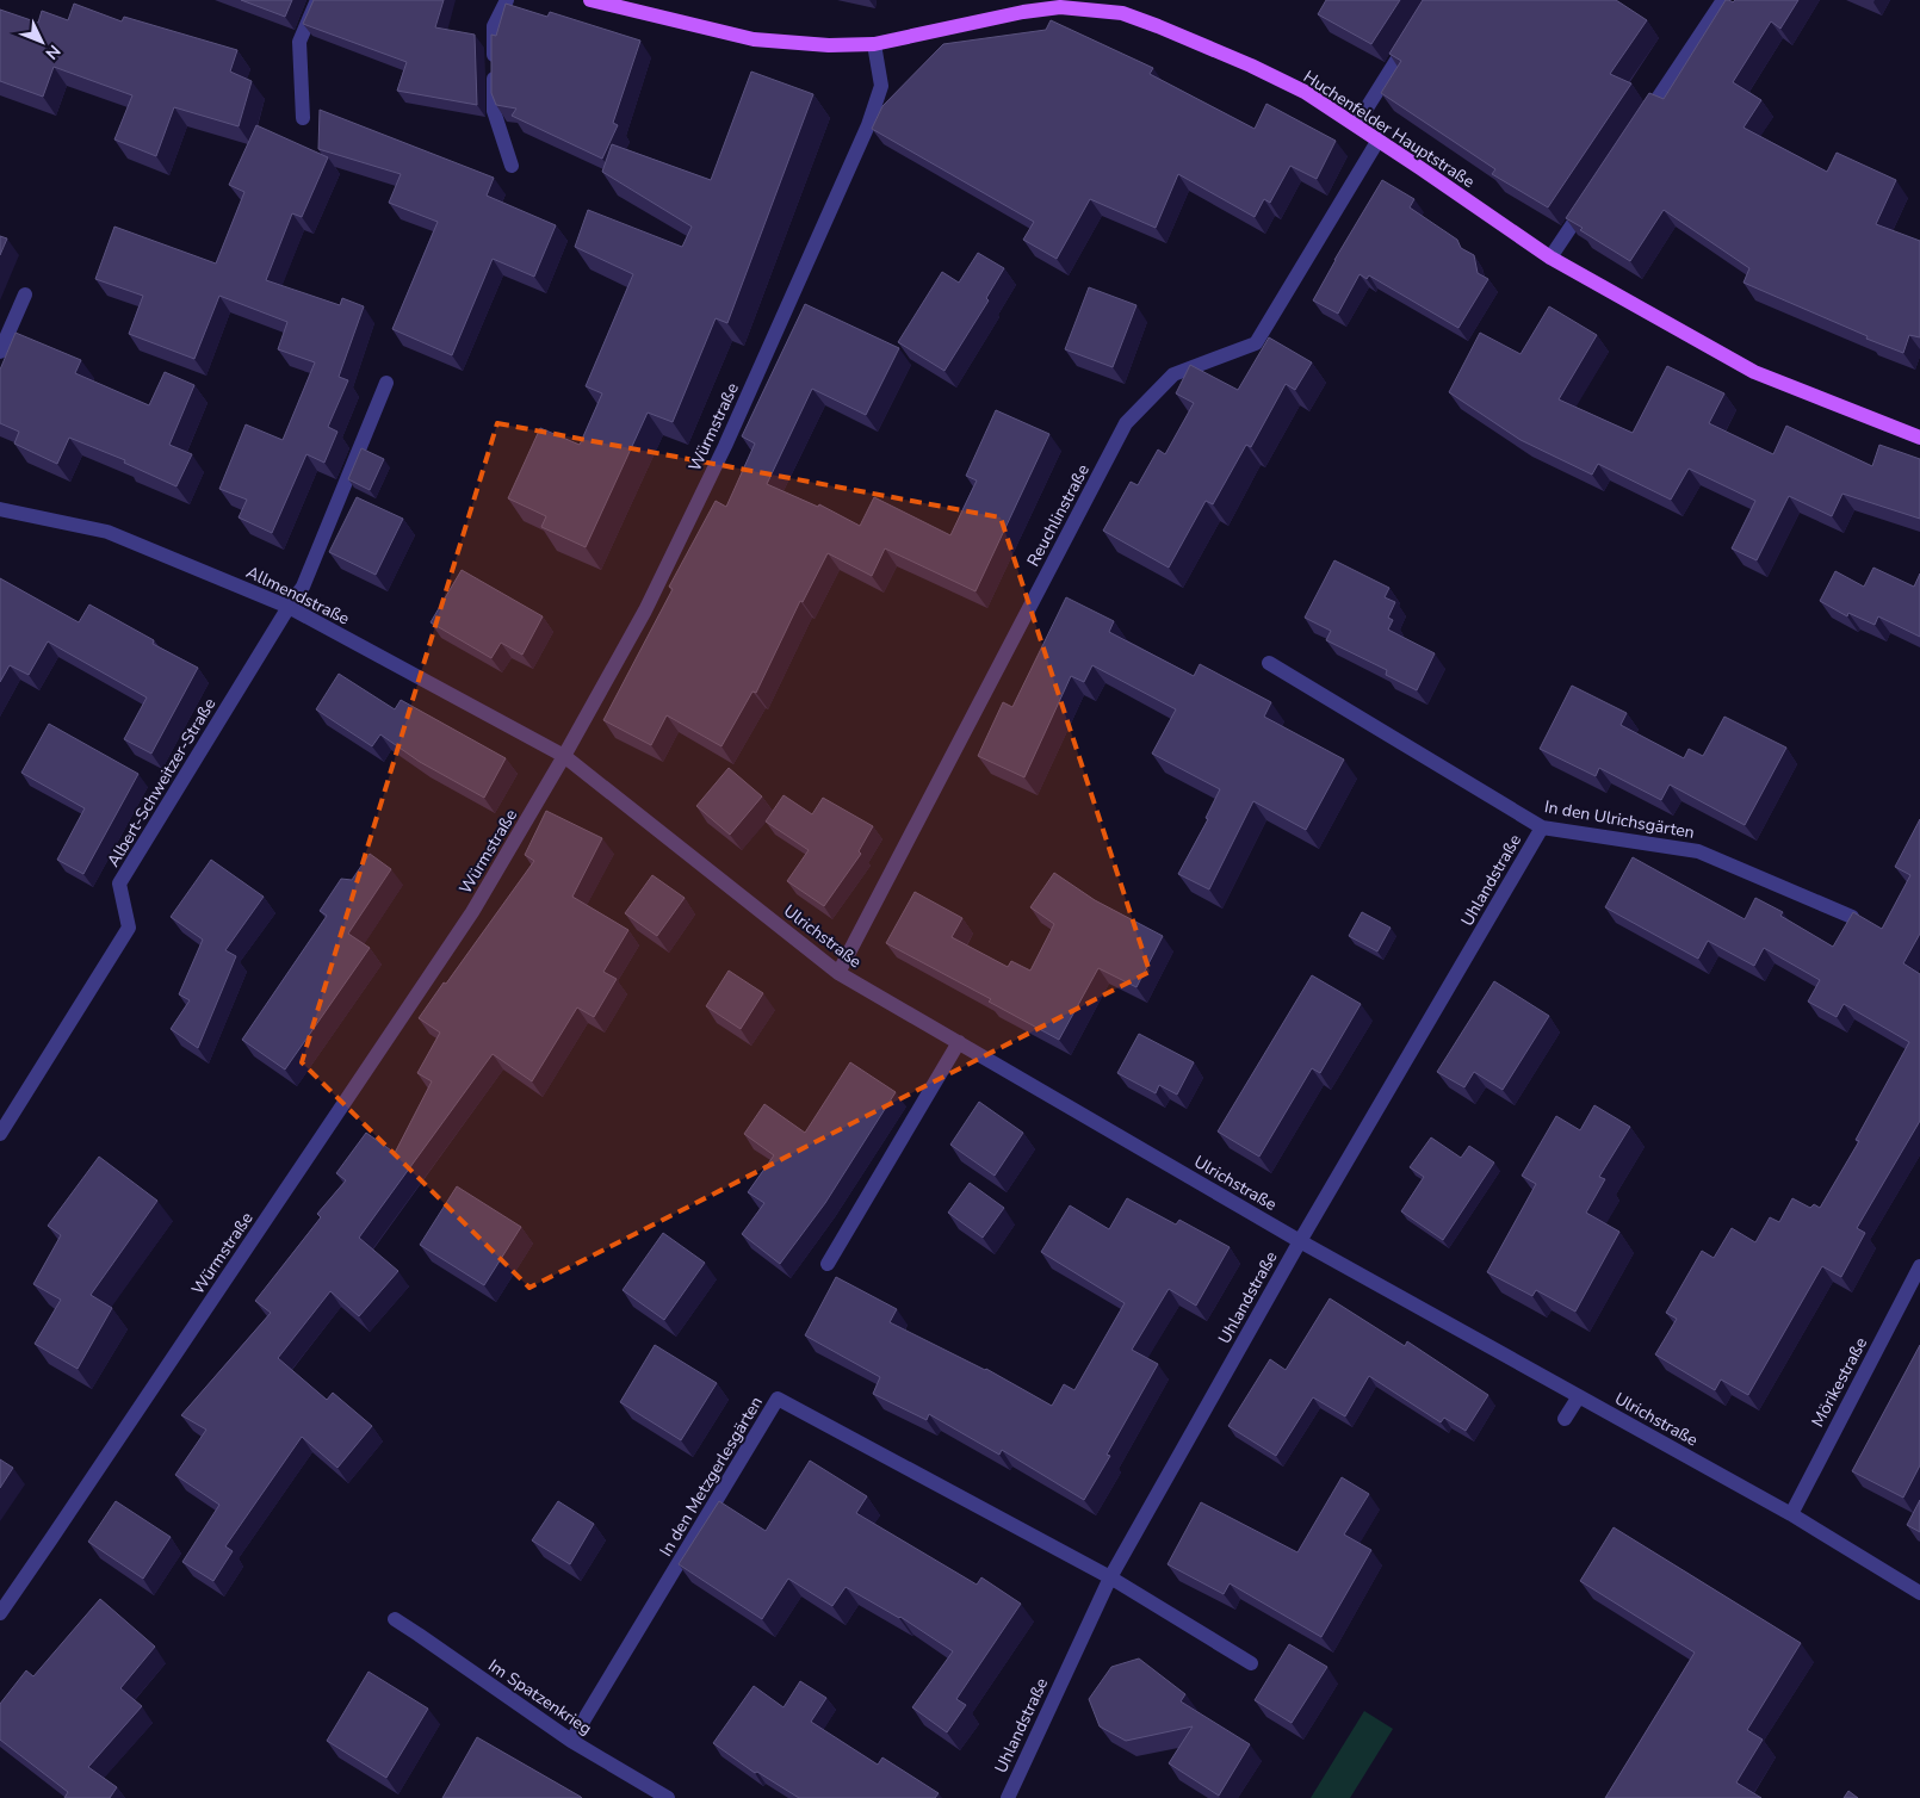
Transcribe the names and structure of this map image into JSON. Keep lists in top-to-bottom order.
{
  "streets": {
    "main road": ["Huchenfelder Hauptstraße"],
    "street": [
      "Würmstraße",
      "Reuchlinstraße",
      "Allmendstraße",
      "Albert-Schweitzer-Straße",
      "In den Ulrichsgärten",
      "Uhlandstraße",
      "Ulrichstraße",
      "Mörikestraße",
      "In den Metzgerlesgärten",
      "Im Spatzenkrieg"
    ]
  },
  "crossings": [
    ["Huchenfelder Hauptstraße", "Würmstraße"],
    ["Huchenfelder Hauptstraße", "Reuchlinstraße"],
    ["Würmstraße", "Allmendstraße"],
    ["Würmstraße", "Ulrichstraße"],
    ["Reuchlinstraße", "Ulrichstraße"],
    ["Allmendstraße", "Albert-Schweitzer-Straße"],
    ["Allmendstraße", "Ulrichstraße"],
    ["In den Ulrichsgärten", "Uhlandstraße"],
    ["Uhlandstraße", "Ulrichstraße"],
    ["Uhlandstraße", "In den Metzgerlesgärten"],
    ["Ulrichstraße", "Mörikestraße"],
    ["In den Metzgerlesgärten", "Im Spatzenkrieg"]
  ],
  "north": "bottom right"
}
